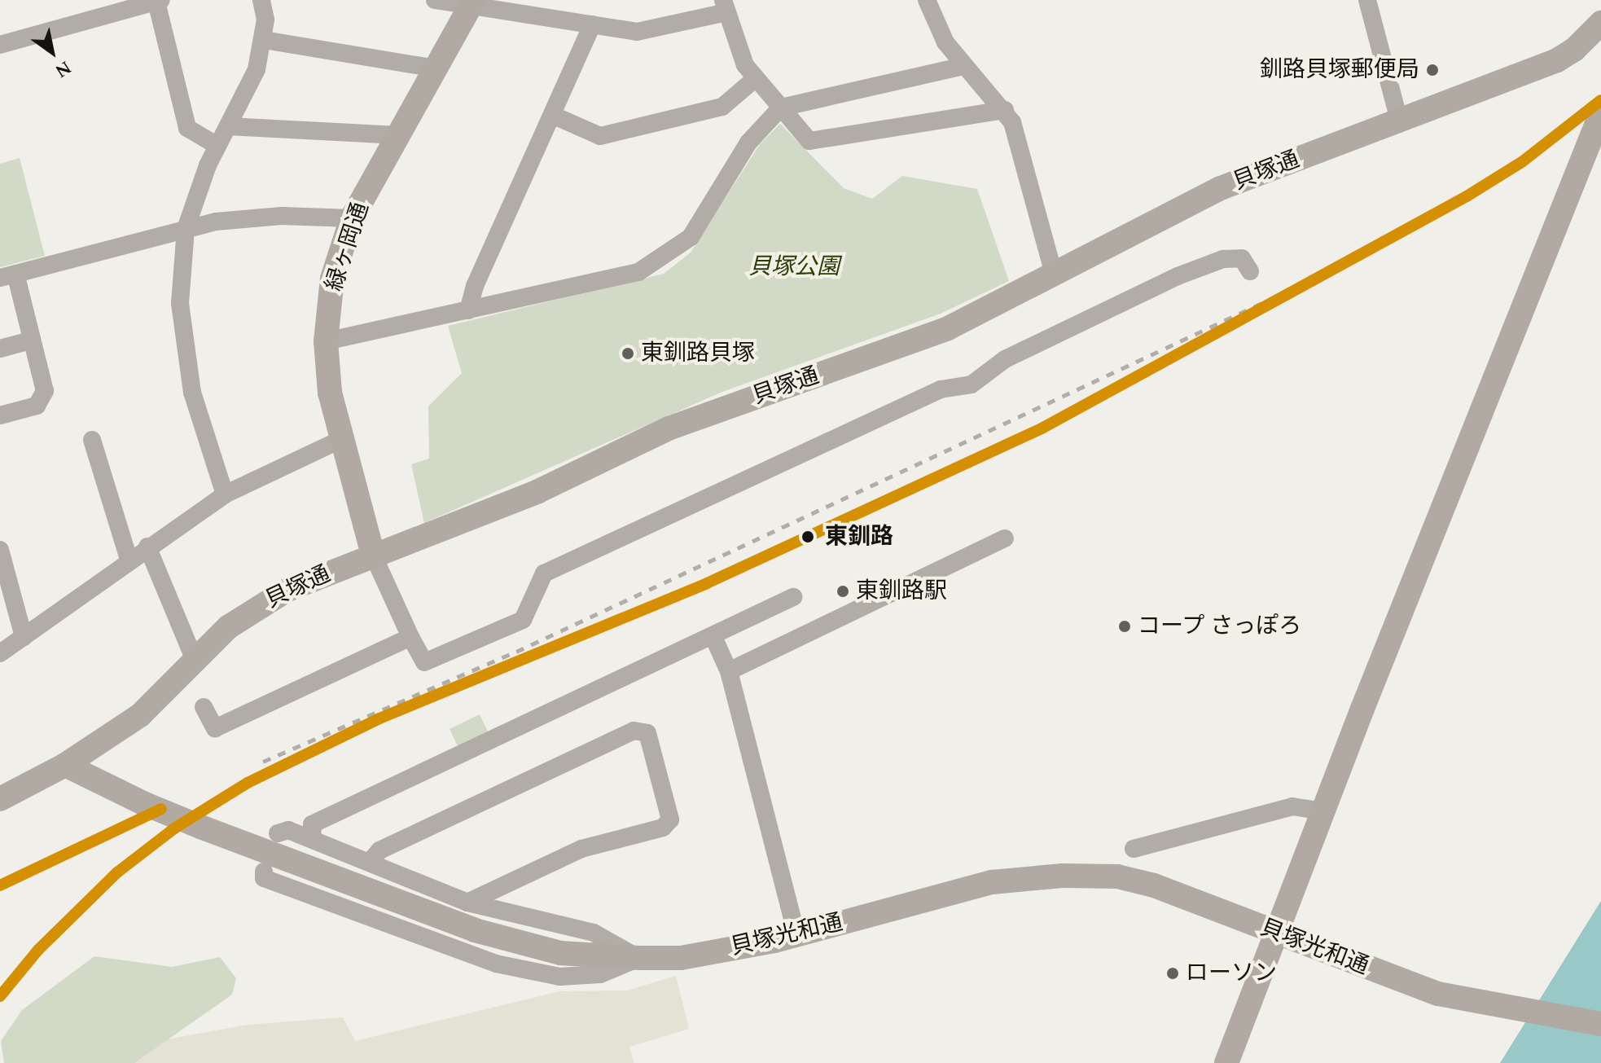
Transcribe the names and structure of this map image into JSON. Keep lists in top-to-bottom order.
{
  "streets": {
    "street": ["貝塚通", "緑ヶ岡通", "貝塚光和通"]
  },
  "crossings": [
    ["貝塚通", "緑ヶ岡通"],
    ["貝塚通", "貝塚光和通"]
  ],
  "parks": ["貝塚公園"],
  "places": [
    "釧路貝塚郵便局",
    "東釧路貝塚",
    "東釧路",
    "東釧路駅",
    "コープ さっぽろ",
    "ローソン"
  ],
  "north": "bottom right"
}
